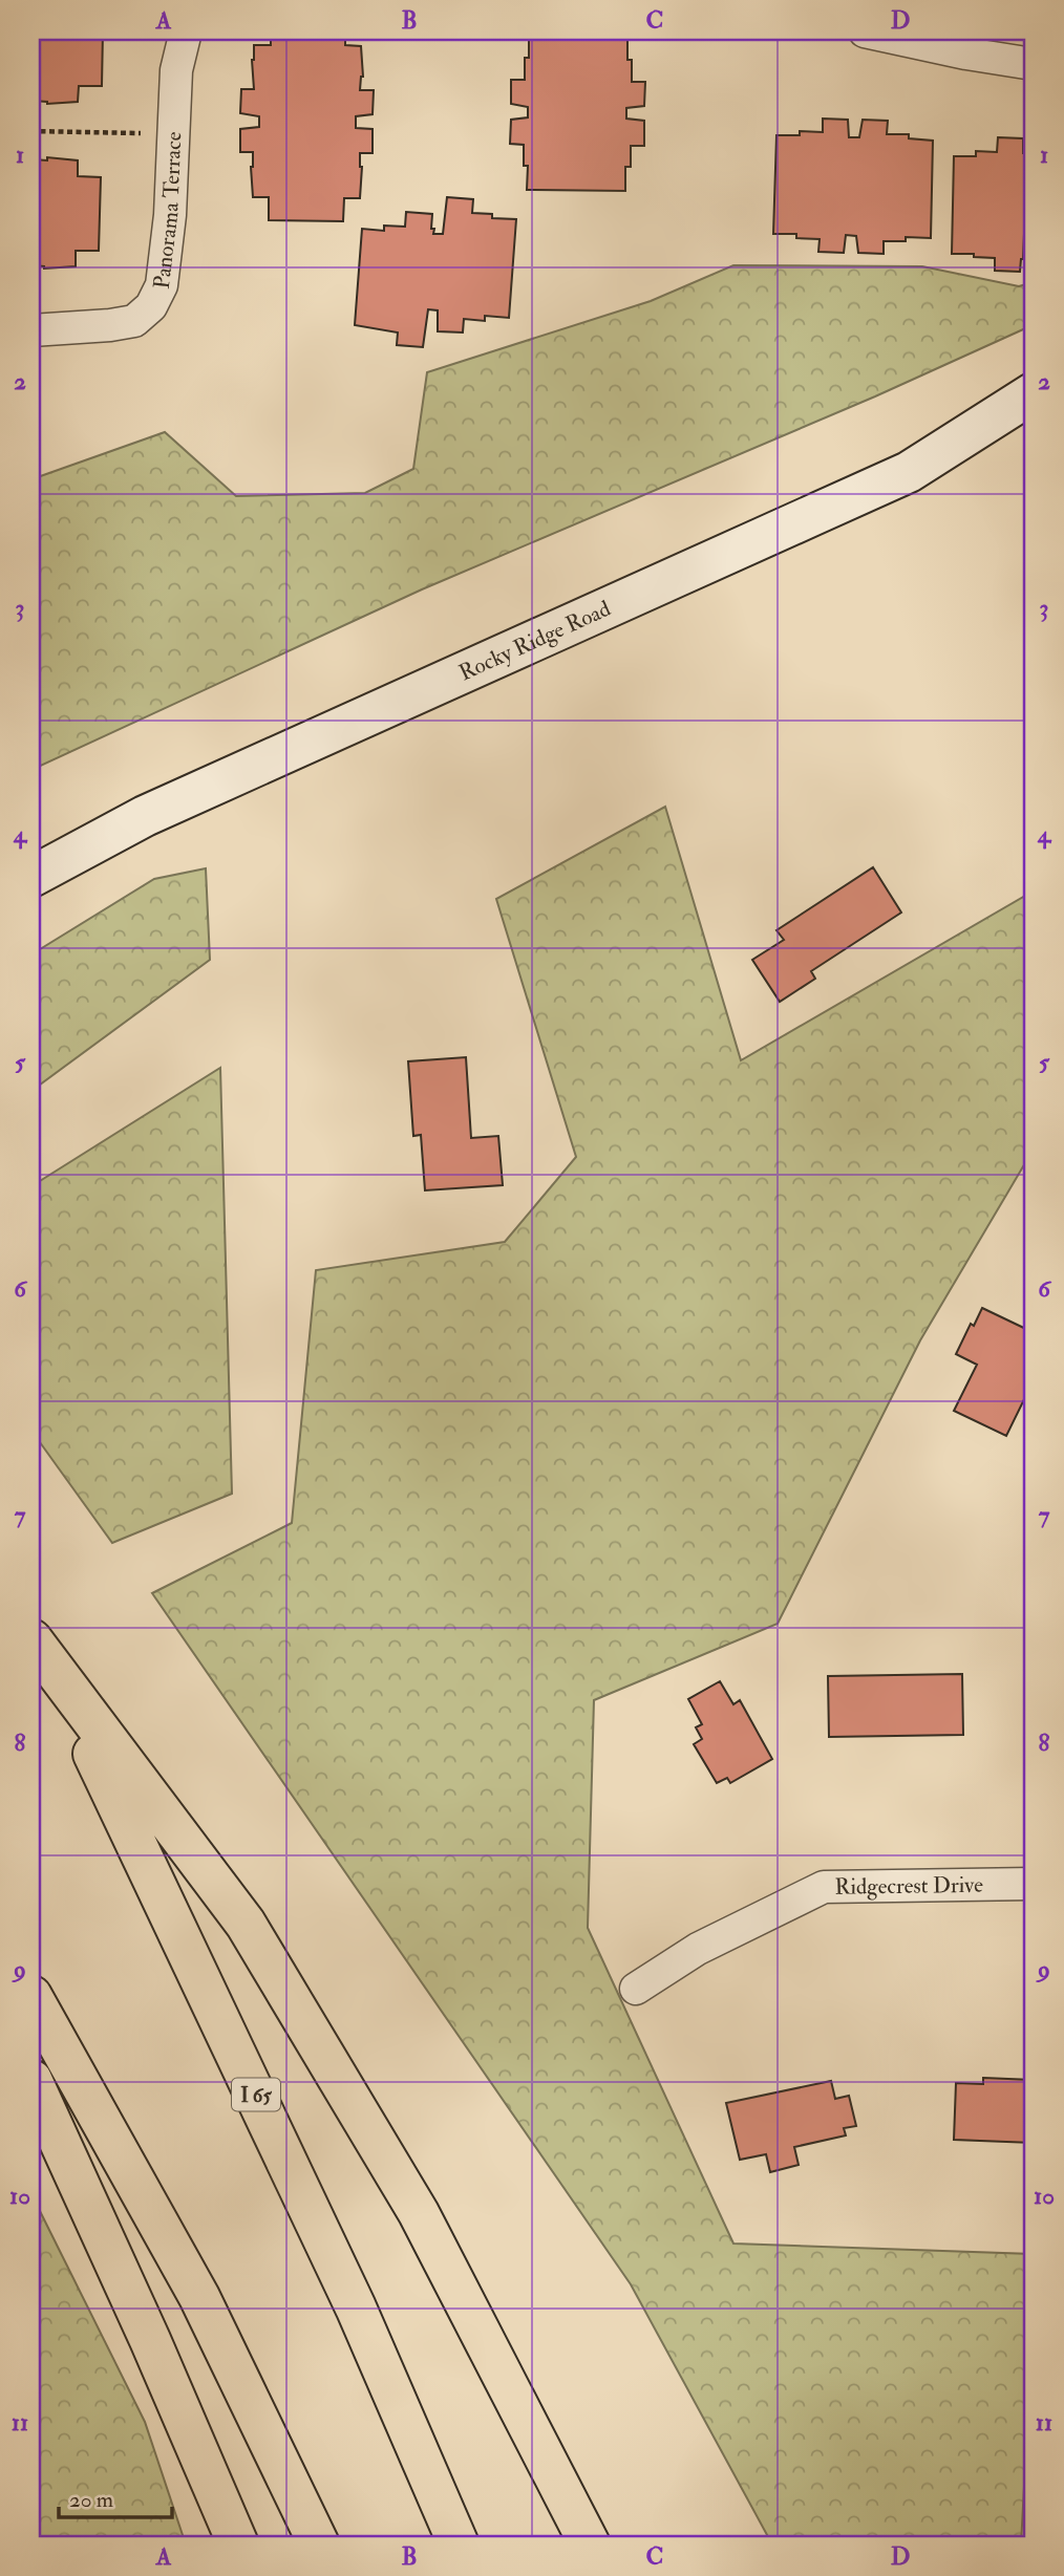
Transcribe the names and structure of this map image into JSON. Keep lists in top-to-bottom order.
{
  "streets": {
    "highway": ["I 65"],
    "main road": ["Rocky Ridge Road"],
    "street": ["Panorama Terrace", "Ridgecrest Drive"]
  },
  "scale_bar": "20 m",
  "grid": {
    "columns": [
      "A",
      "B",
      "C",
      "D"
    ],
    "rows": [
      "1",
      "2",
      "3",
      "4",
      "5",
      "6",
      "7",
      "8",
      "9",
      "10",
      "11"
    ]
  }
}
